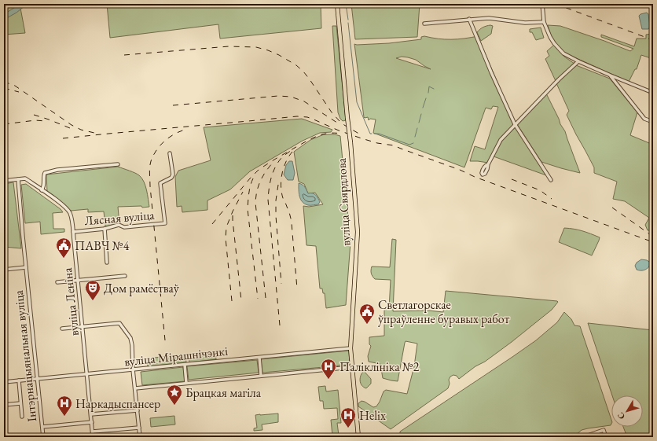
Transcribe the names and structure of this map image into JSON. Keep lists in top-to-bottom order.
{
  "streets": {
    "main road": ["вуліца Свярдлова"],
    "street": [
      "Лясная вуліца",
      "вуліца Леніна",
      "Інтэрнацыянальная вуліца",
      "вуліца Мірашнічэнкі"
    ]
  },
  "crossings": [
    ["вуліца Свярдлова", "вуліца Мірашнічэнкі"],
    ["Лясная вуліца", "вуліца Леніна"],
    ["вуліца Леніна", "Інтэрнацыянальная вуліца"],
    ["вуліца Леніна", "вуліца Мірашнічэнкі"],
    ["Інтэрнацыянальная вуліца", "вуліца Мірашнічэнкі"]
  ],
  "places": {
    "public building": ["ПАВЧ №4", "Светлагорскае ўпраўленне буравых работ"],
    "theatre": ["Дом рамёстваў"],
    "hospital": ["Паліклініка №2", "Наркадыспансер", "Helix"],
    "place": ["Брацкая магіла"]
  },
  "north": "bottom left"
}
